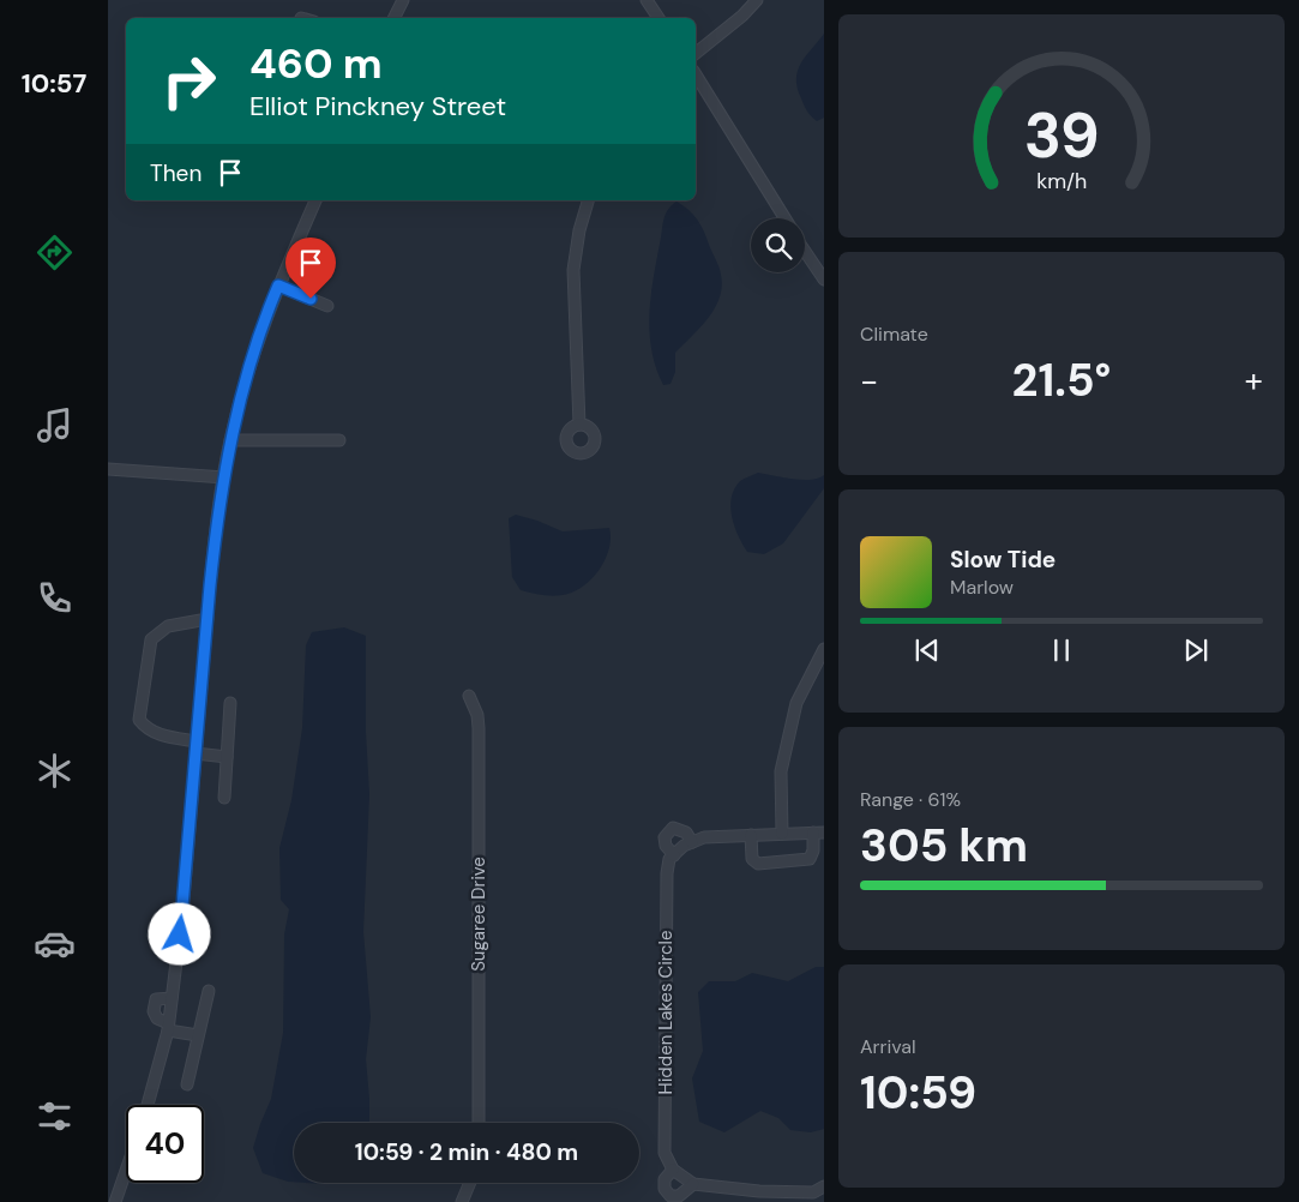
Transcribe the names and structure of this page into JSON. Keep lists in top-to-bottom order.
{
  "streets": {
    "street": ["Sugaree Drive", "Hidden Lakes Circle"]
  },
  "page": {
    "tabs": "10:57",
    "turn": ["460 m", "Elliot Pinckney Street"],
    "then": "Then",
    "tile": [
      "Climate",
      ["Range · 61%", "305 km"],
      ["Arrival", "10:59"]
    ],
    "heat": ["−", "21.5°", "+"],
    "song": ["Slow Tide", "Marlow"],
    "limit": "40",
    "trip": "10:59 · 2 min · 480 m",
    "gauge": ["39", "km/h"]
  }
}
